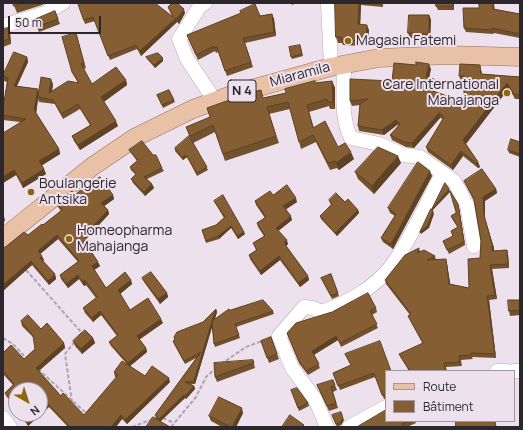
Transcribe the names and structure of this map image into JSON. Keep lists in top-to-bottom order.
{
  "streets": {
    "main road": ["Miaramila", "N 4"]
  },
  "places": [
    "Magasin Fatemi",
    "Care International Mahajanga",
    "Boulangerie Antsika",
    "Homeopharma Mahajanga"
  ],
  "legend": ["Route", "Bâtiment"],
  "scale_bar": "50 m",
  "north": "bottom right"
}
